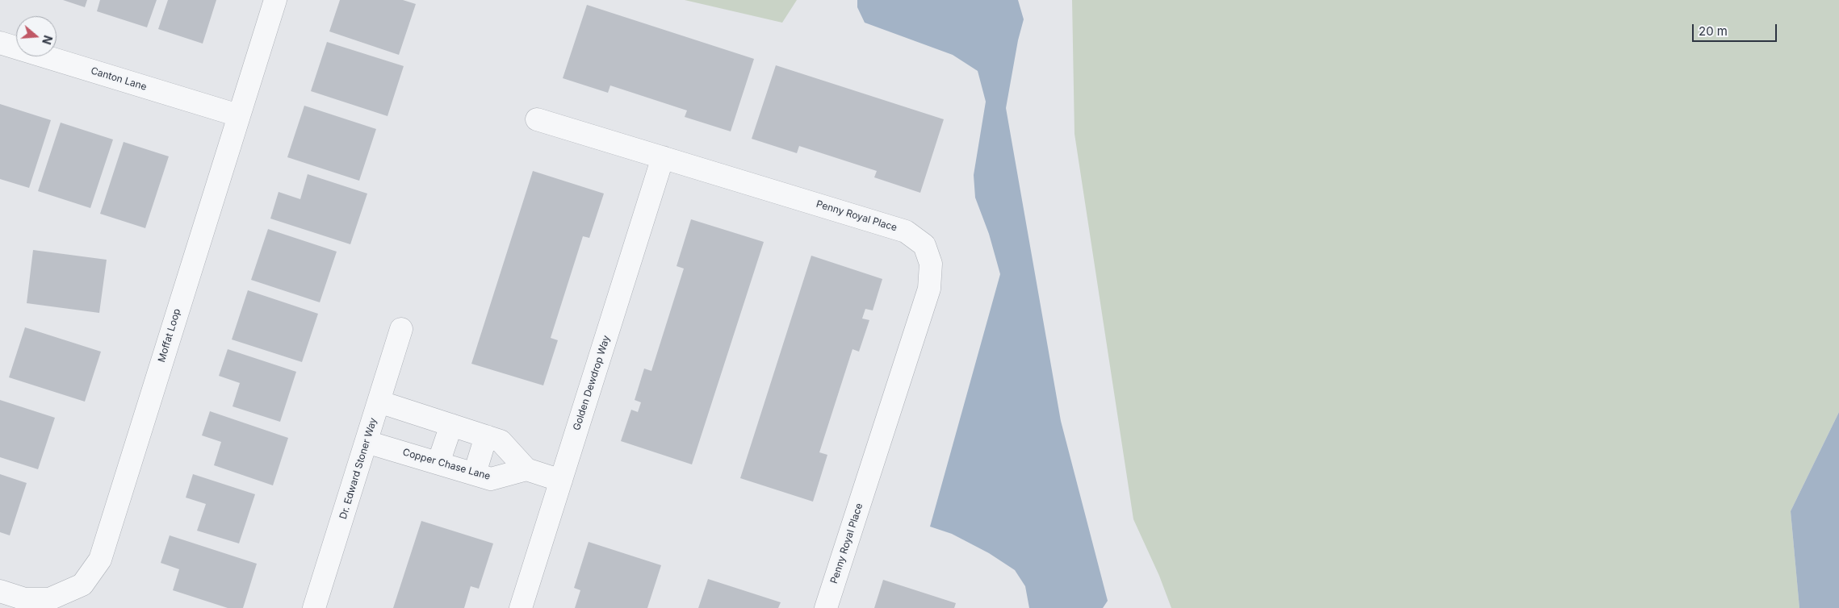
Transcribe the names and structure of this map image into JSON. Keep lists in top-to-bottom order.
{
  "streets": {
    "street": [
      "Canton Lane",
      "Penny Royal Place",
      "Moffat Loop",
      "Golden Dewdrop Way",
      "Copper Chase Lane",
      "Dr. Edward Stoner Way"
    ]
  },
  "crossings": [
    ["Canton Lane", "Moffat Loop"],
    ["Penny Royal Place", "Golden Dewdrop Way"],
    ["Copper Chase Lane", "Dr. Edward Stoner Way"]
  ],
  "scale_bar": "20 m",
  "north": "right"
}
